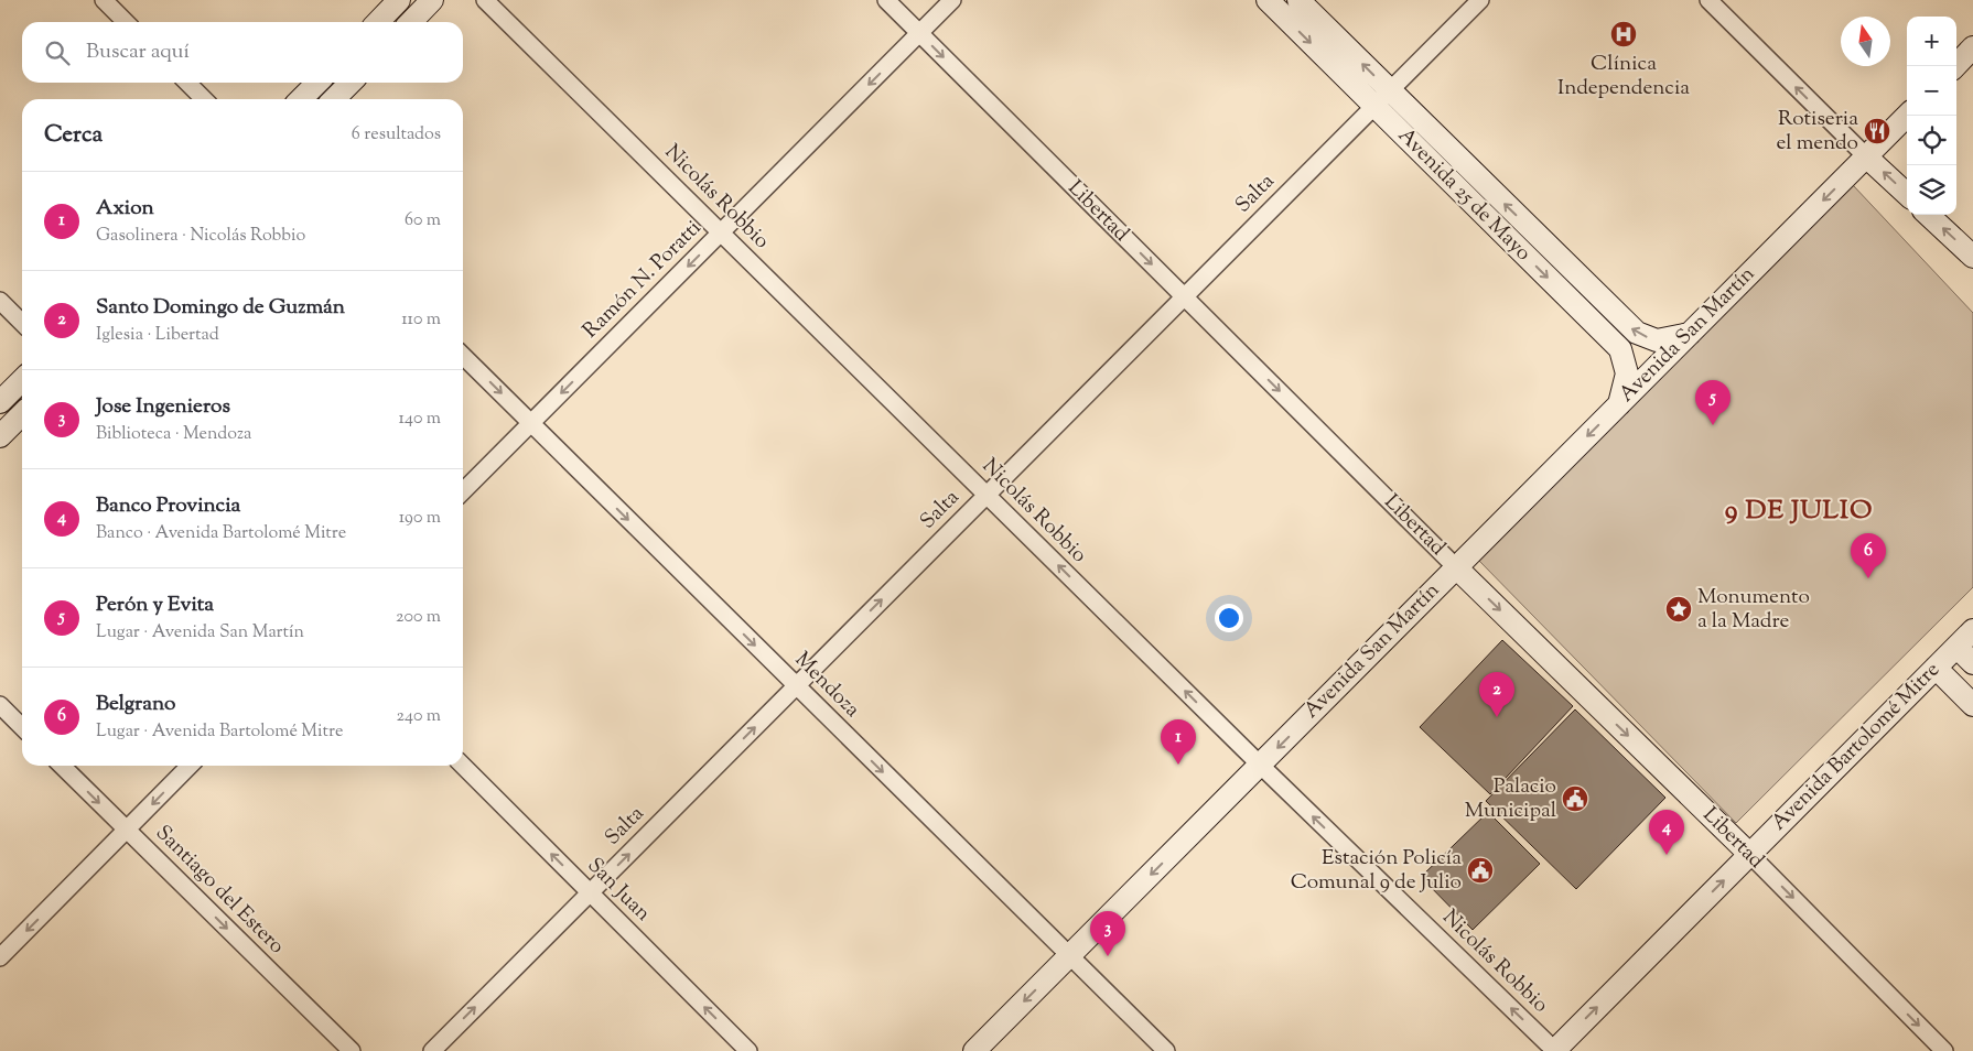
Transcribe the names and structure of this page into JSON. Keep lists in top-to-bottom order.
{
  "streets": {
    "main road": [
      "Avenida 25 de Mayo",
      "Libertad",
      "Avenida San Martín",
      "Avenida Bartolomé Mitre"
    ],
    "street": [
      "Salta",
      "Nicolás Robbio",
      "Ramón N. Poratti",
      "Mendoza",
      "Santiago del Estero",
      "San Juan"
    ]
  },
  "crossings": [
    ["Salta", "Avenida 25 de Mayo"],
    ["Salta", "Nicolás Robbio"],
    ["Salta", "Libertad"],
    ["Salta", "Mendoza"],
    ["Salta", "San Juan"],
    ["Avenida 25 de Mayo", "Avenida San Martín"],
    ["Nicolás Robbio", "Ramón N. Poratti"],
    ["Nicolás Robbio", "Avenida San Martín"],
    ["Nicolás Robbio", "Avenida Bartolomé Mitre"],
    ["Libertad", "Ramón N. Poratti"],
    ["Libertad", "Avenida San Martín"],
    ["Libertad", "Avenida Bartolomé Mitre"],
    ["Ramón N. Poratti", "Mendoza"],
    ["Avenida San Martín", "Mendoza"]
  ],
  "one_way": [
    "Salta",
    "Nicolás Robbio",
    "Libertad",
    "Ramón N. Poratti",
    "Avenida San Martín",
    "Mendoza",
    "Avenida Bartolomé Mitre",
    "Santiago del Estero",
    "San Juan"
  ],
  "districts": ["9 DE JULIO"],
  "places": {
    "hospital": ["Clínica Independencia"],
    "restaurant": ["Rotiseria el mendo"],
    "place": ["Monumento a la Madre"],
    "public building": ["Palacio Municipal", "Estación Policía Comunal 9 de Julio"]
  },
  "north": "top",
  "page": {
    "map_buttons": ["+", "−"],
    "search": "Buscar aquí",
    "heading": ["Cerca", "6 resultados"],
    "list": [
      {
        "mark": "1",
        "name": "Axion",
        "note": "Gasolinera · Nicolás Robbio",
        "value": "60 m"
      },
      {
        "mark": "2",
        "name": "Santo Domingo de Guzmán",
        "note": "Iglesia · Libertad",
        "value": "110 m"
      },
      {
        "mark": "3",
        "name": "Jose Ingenieros",
        "note": "Biblioteca · Mendoza",
        "value": "140 m"
      },
      {
        "mark": "4",
        "name": "Banco Provincia",
        "note": "Banco · Avenida Bartolomé Mitre",
        "value": "190 m"
      },
      {
        "mark": "5",
        "name": "Perón y Evita",
        "note": "Lugar · Avenida San Martín",
        "value": "200 m"
      },
      {
        "mark": "6",
        "name": "Belgrano",
        "note": "Lugar · Avenida Bartolomé Mitre",
        "value": "240 m"
      }
    ],
    "pins": [
      "5",
      "6",
      "2",
      "1",
      "4",
      "3"
    ]
  }
}
